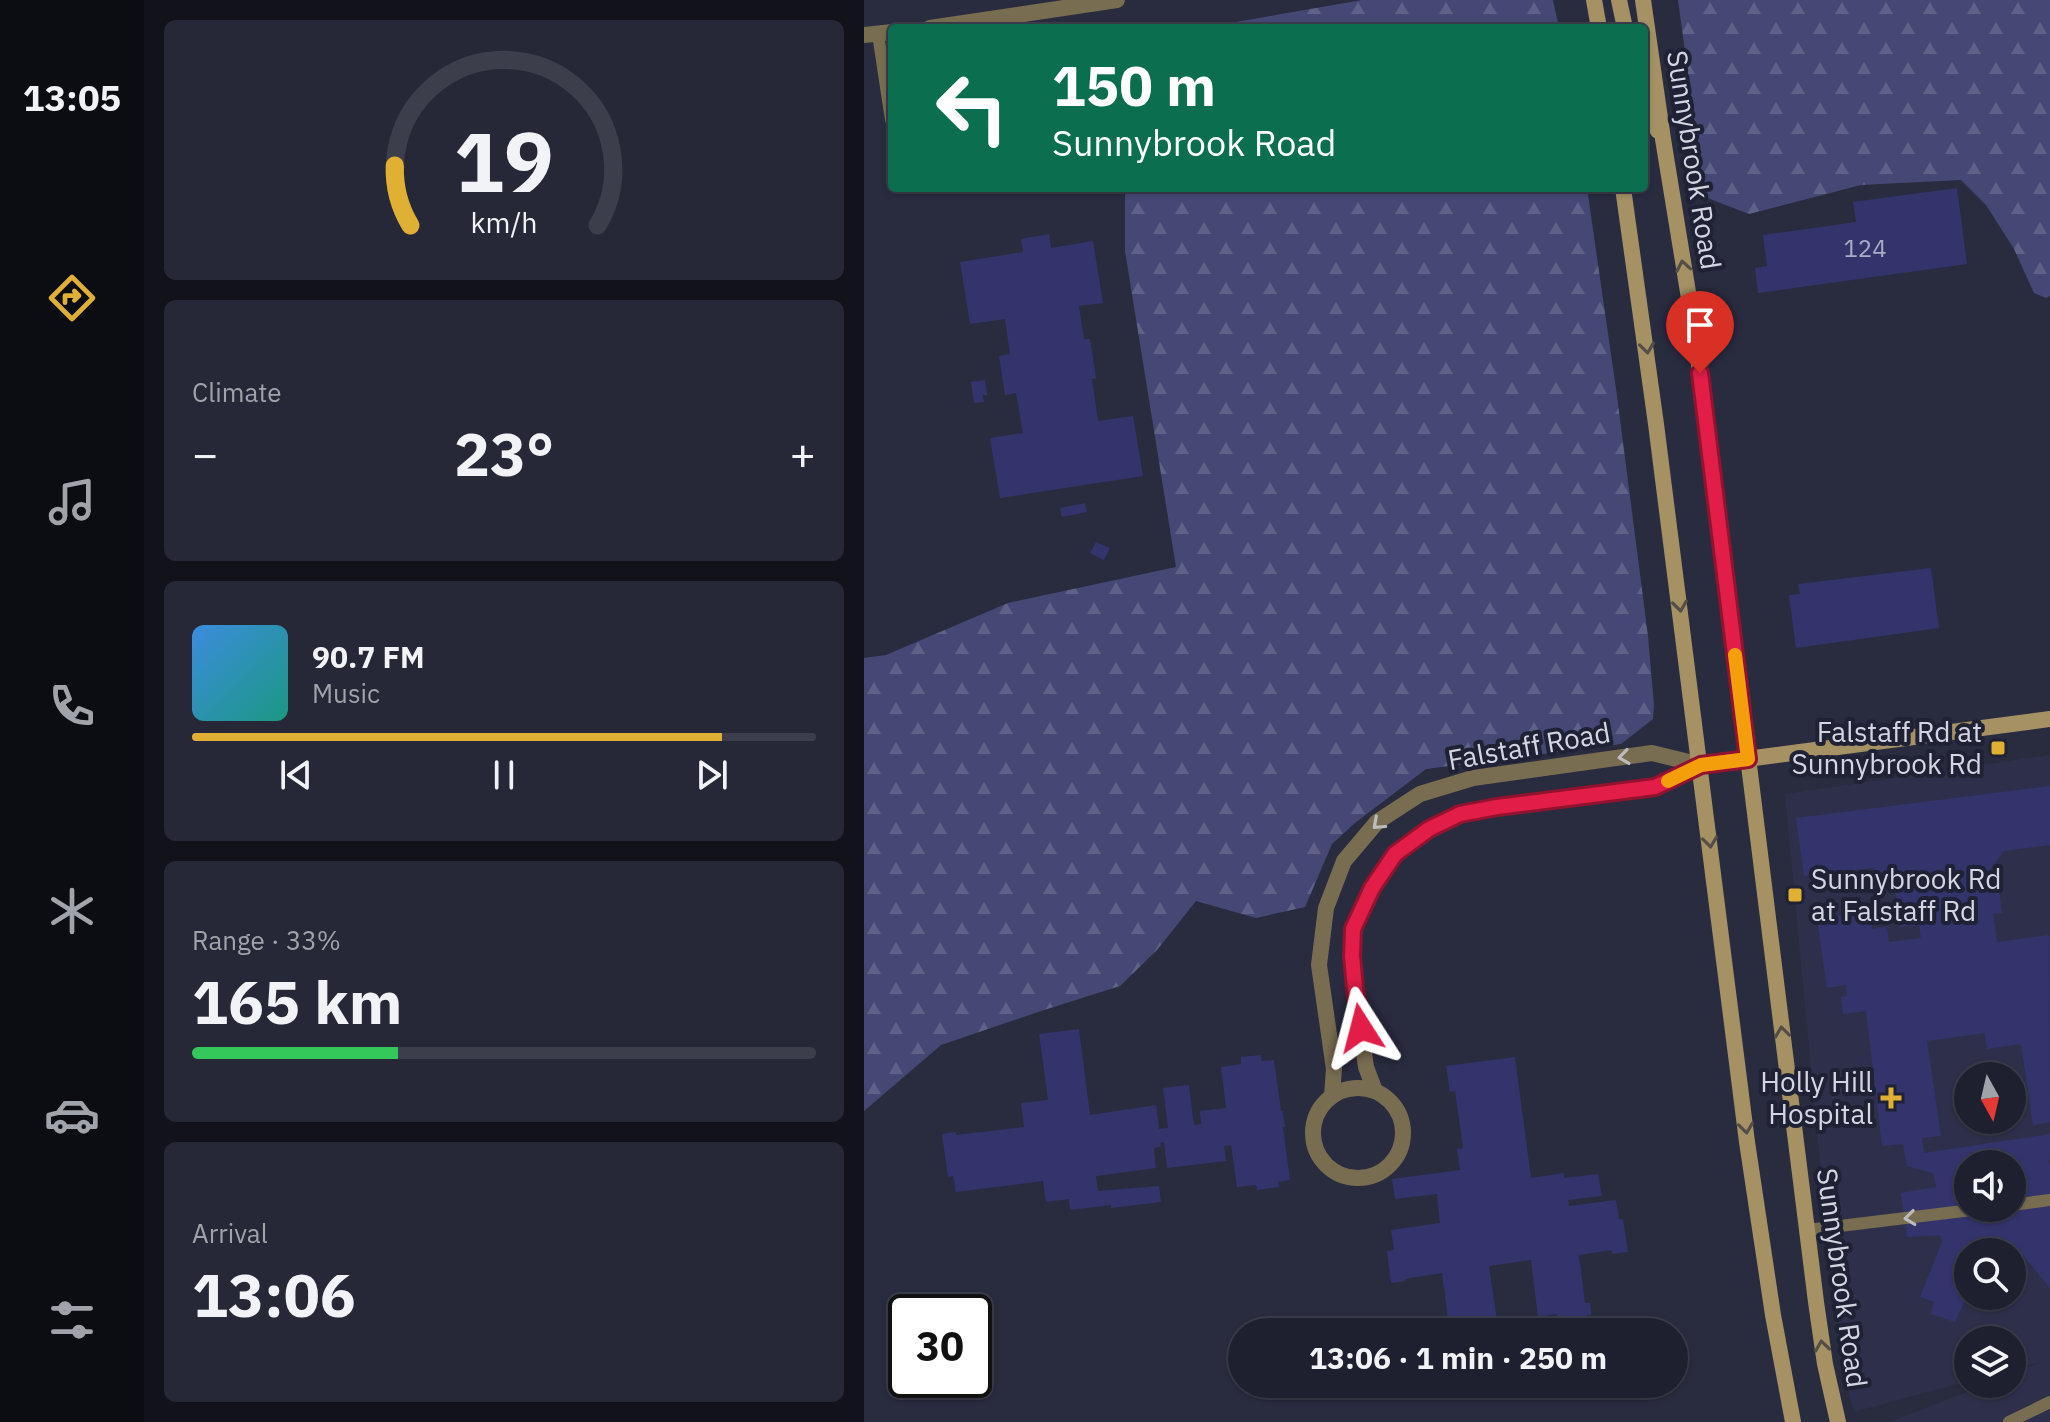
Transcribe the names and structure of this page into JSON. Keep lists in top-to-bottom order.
{
  "streets": {
    "main road": ["Sunnybrook Road", "Falstaff Road"]
  },
  "crossings": [
    ["Sunnybrook Road", "Falstaff Road"]
  ],
  "places": {
    "transit": ["Falstaff Rd at Sunnybrook Rd", "Sunnybrook Rd at Falstaff Rd"],
    "health": ["Holly Hill Hospital"]
  },
  "house_numbers": ["124"],
  "north": "bottom",
  "page": {
    "tabs": "13:05",
    "turn": ["150 m", "Sunnybrook Road"],
    "tile": [
      "Climate",
      ["Range · 33%", "165 km"],
      ["Arrival", "13:06"]
    ],
    "heat": ["−", "23°", "+"],
    "song": ["90.7 FM", "Music"],
    "limit": "30",
    "trip": "13:06 · 1 min · 250 m",
    "gauge": ["19", "km/h"]
  }
}
